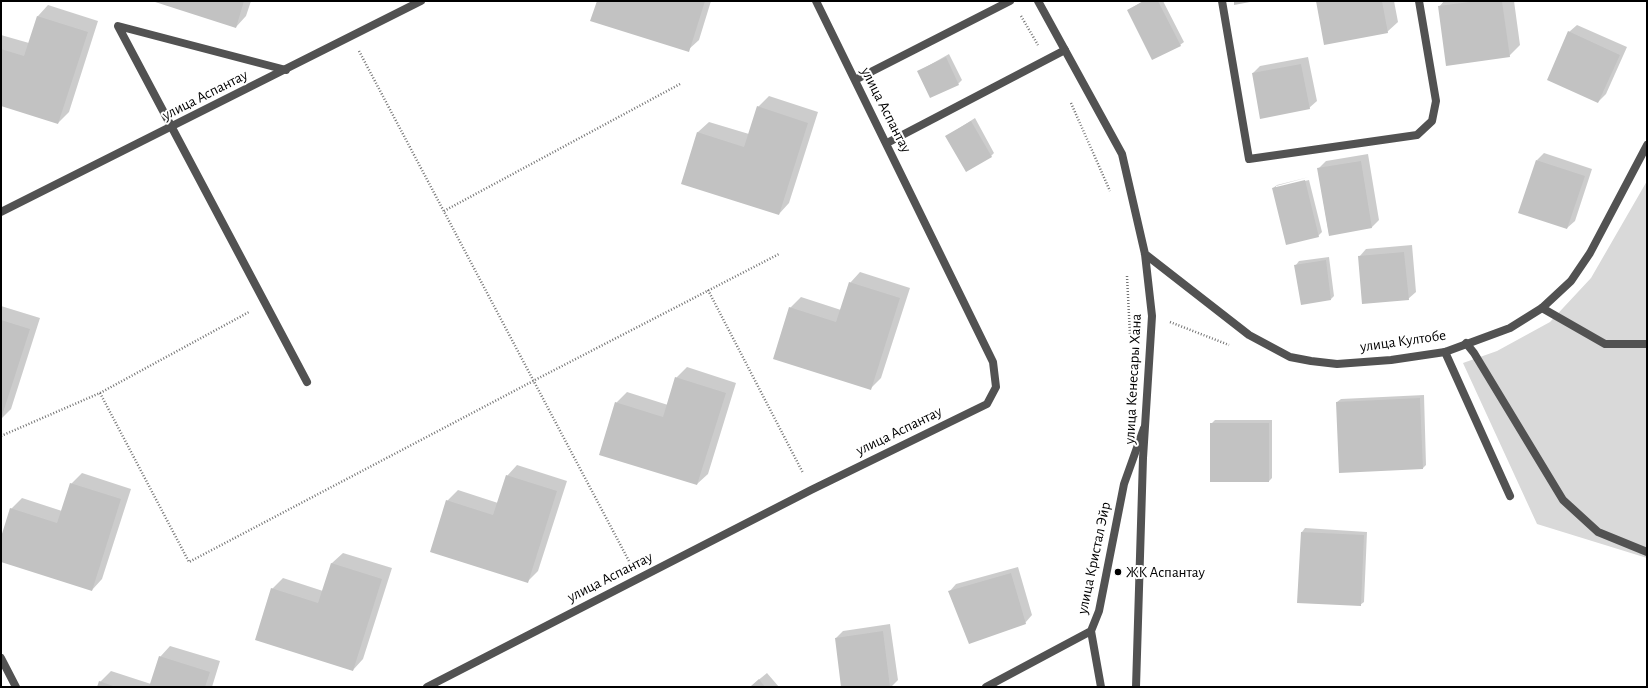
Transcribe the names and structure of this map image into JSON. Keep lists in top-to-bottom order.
{
  "streets": {
    "street": [
      "улица Аспантау",
      "улица Култобе",
      "улица Кенесары Хана",
      "улица Кристал Эйр"
    ]
  },
  "crossings": [
    ["улица Култобе", "улица Кенесары Хана"],
    ["улица Кенесары Хана", "улица Кристал Эйр"]
  ],
  "places": ["ЖК Аспантау"]
}
